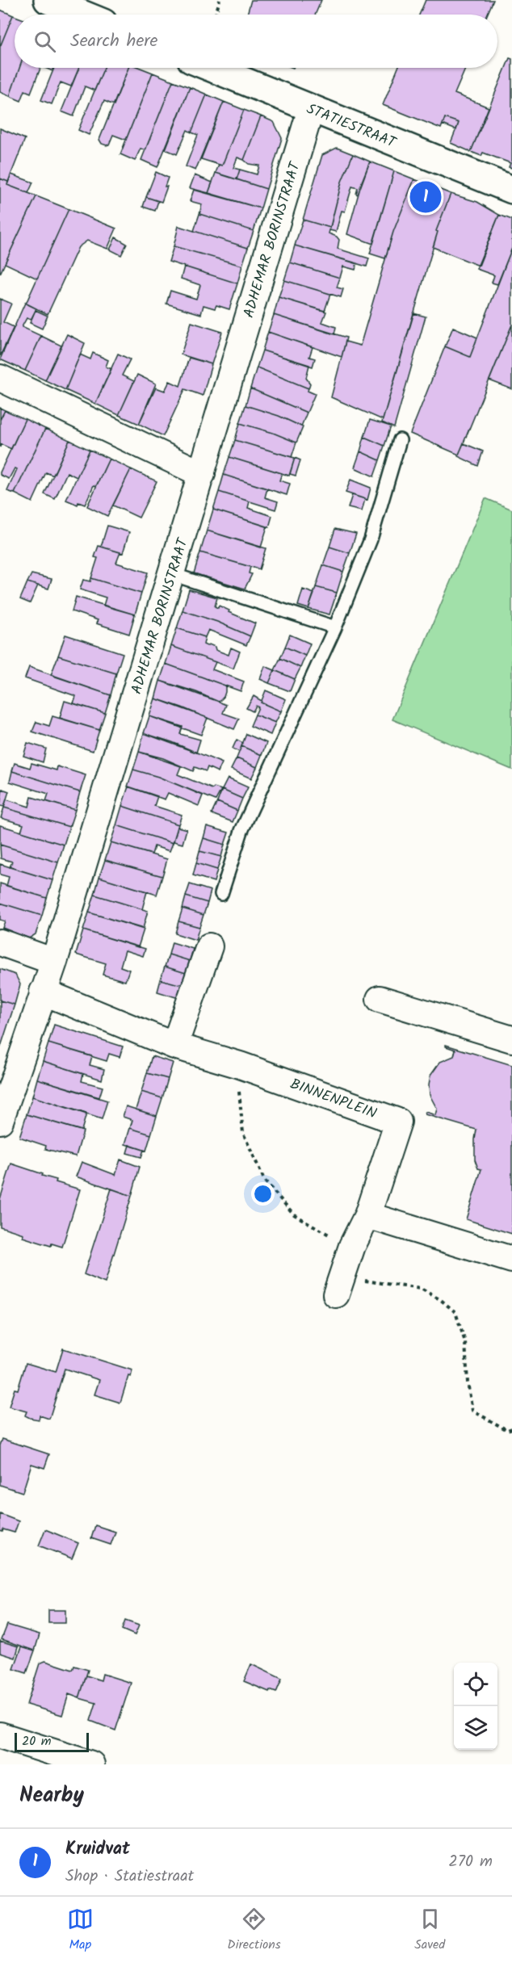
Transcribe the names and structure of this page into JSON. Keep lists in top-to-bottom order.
{
  "streets": {
    "street": ["STATIESTRAAT", "ADHEMAR BORINSTRAAT", "BINNENPLEIN"]
  },
  "crossings": [
    ["STATIESTRAAT", "ADHEMAR BORINSTRAAT"],
    ["ADHEMAR BORINSTRAAT", "BINNENPLEIN"]
  ],
  "scale_bar": "20 m",
  "page": {
    "search": "Search here",
    "pins": "1",
    "scale": "20 m",
    "heading": "Nearby",
    "list": [
      {
        "mark": "1",
        "name": "Kruidvat",
        "note": "Shop · Statiestraat",
        "value": "270 m"
      }
    ],
    "nav": ["Map", "Directions", "Saved"]
  }
}
